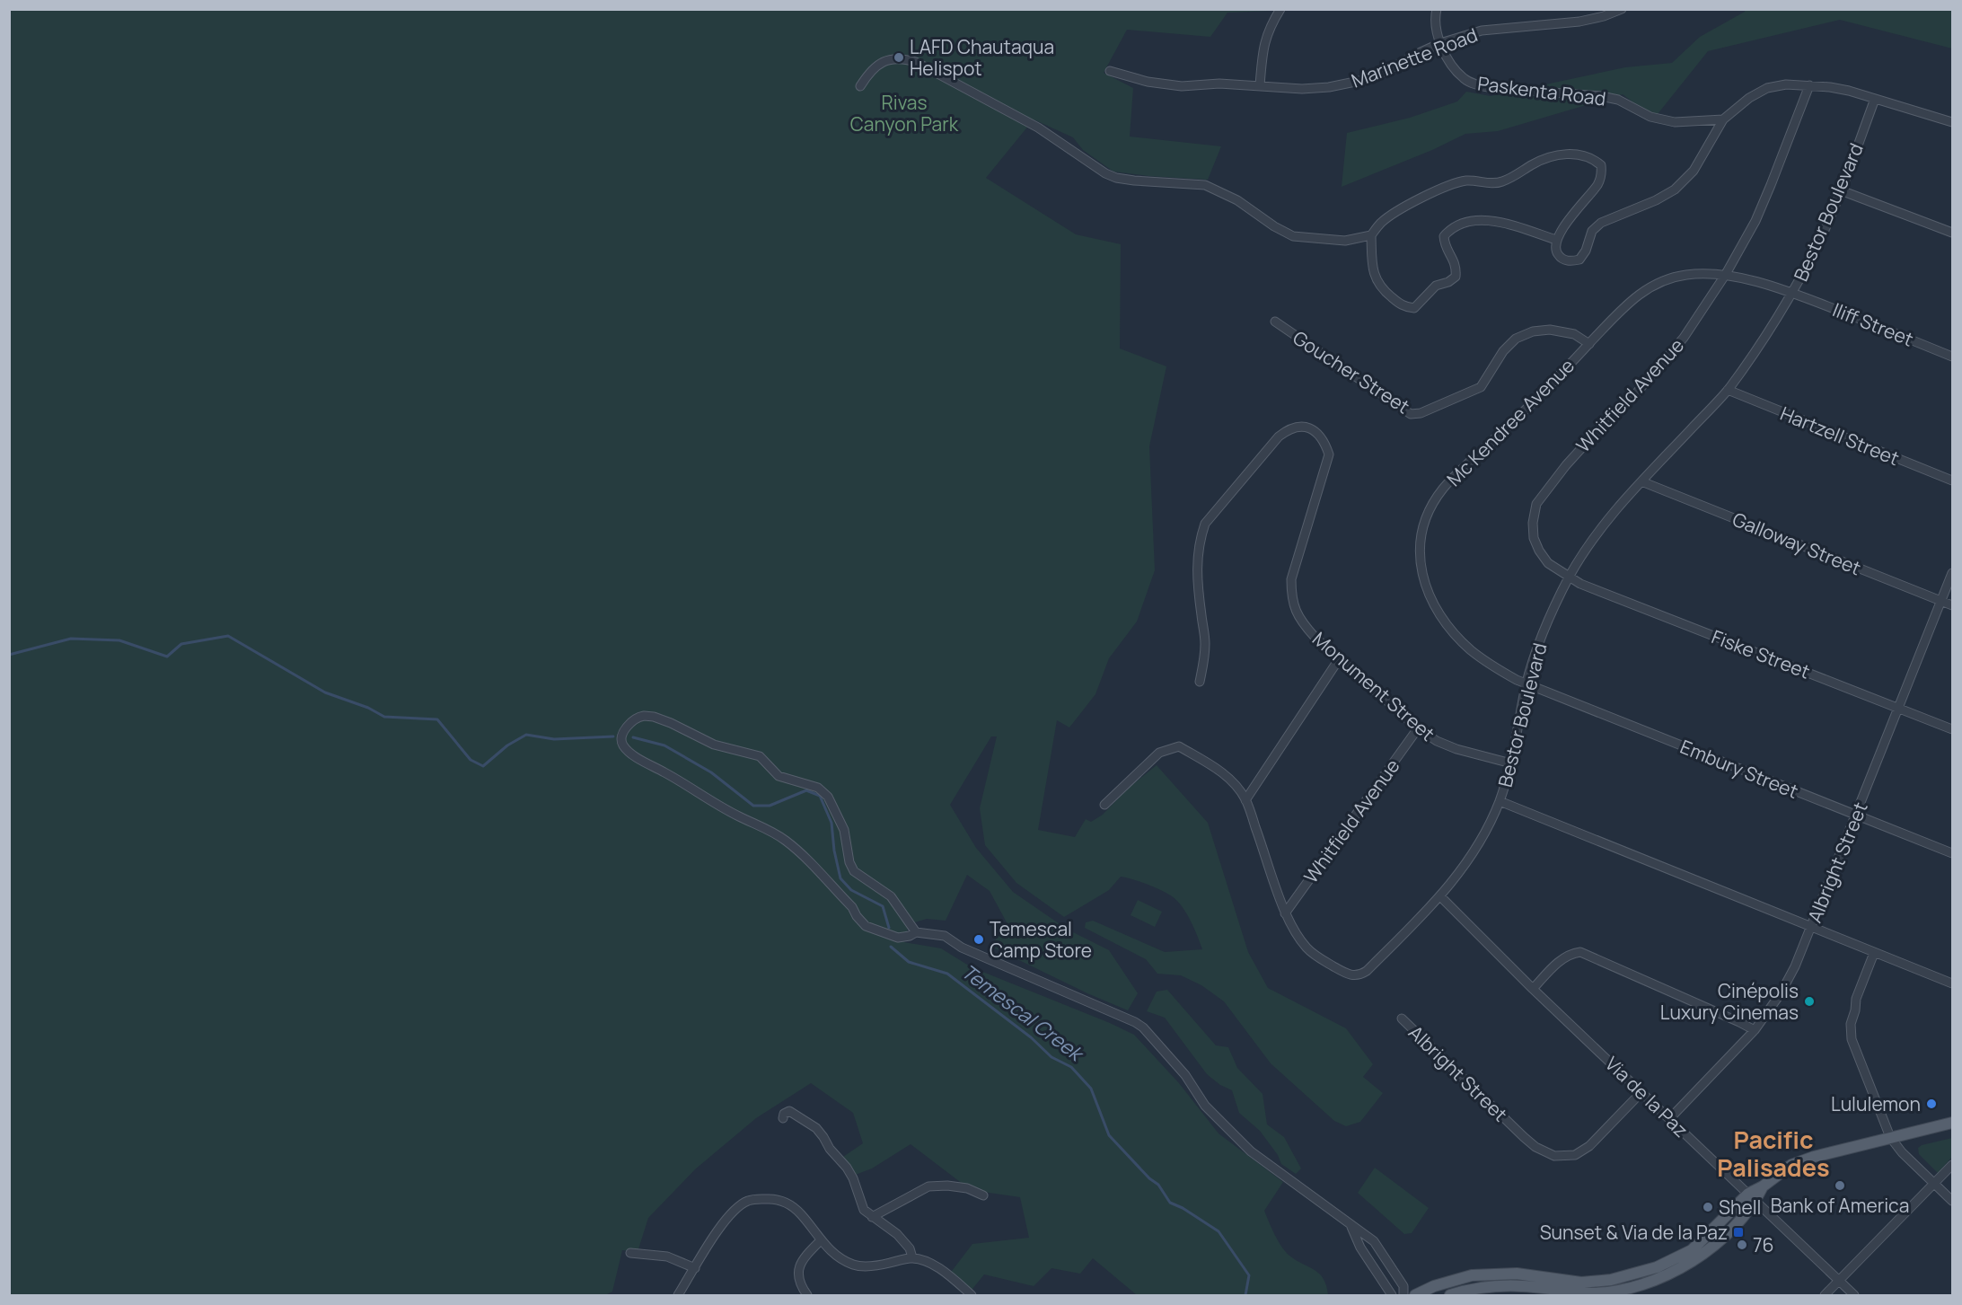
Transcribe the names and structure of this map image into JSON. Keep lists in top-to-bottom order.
{
  "streets": {
    "street": [
      "Marinette Road",
      "Paskenta Road",
      "Bestor Boulevard",
      "Iliff Street",
      "Goucher Street",
      "Whitfield Avenue",
      "Mc Kendree Avenue",
      "Hartzell Street",
      "Galloway Street",
      "Fiske Street",
      "Monument Street",
      "Embury Street",
      "Albright Street",
      "Via de la Paz"
    ]
  },
  "crossings": [
    ["Marinette Road", "Paskenta Road"],
    ["Bestor Boulevard", "Iliff Street"],
    ["Bestor Boulevard", "Whitfield Avenue"],
    ["Bestor Boulevard", "Mc Kendree Avenue"],
    ["Bestor Boulevard", "Hartzell Street"],
    ["Bestor Boulevard", "Galloway Street"],
    ["Bestor Boulevard", "Fiske Street"],
    ["Bestor Boulevard", "Monument Street"],
    ["Bestor Boulevard", "Embury Street"],
    ["Bestor Boulevard", "Via de la Paz"],
    ["Iliff Street", "Mc Kendree Avenue"],
    ["Goucher Street", "Mc Kendree Avenue"],
    ["Whitfield Avenue", "Mc Kendree Avenue"],
    ["Whitfield Avenue", "Fiske Street"],
    ["Whitfield Avenue", "Monument Street"],
    ["Mc Kendree Avenue", "Embury Street"],
    ["Galloway Street", "Albright Street"],
    ["Fiske Street", "Albright Street"],
    ["Embury Street", "Albright Street"],
    ["Albright Street", "Via de la Paz"]
  ],
  "districts": ["Pacific Palisades"],
  "water": ["Temescal Creek"],
  "parks": ["Rivas Canyon Park"],
  "places": {
    "other": [
      "LAFD Chautaqua Helispot",
      "Temescal Camp Store",
      "Cinépolis Luxury Cinemas",
      "Lululemon",
      "Bank of America",
      "Shell",
      "76"
    ],
    "transit": ["Sunset & Via de la Paz"]
  }
}
